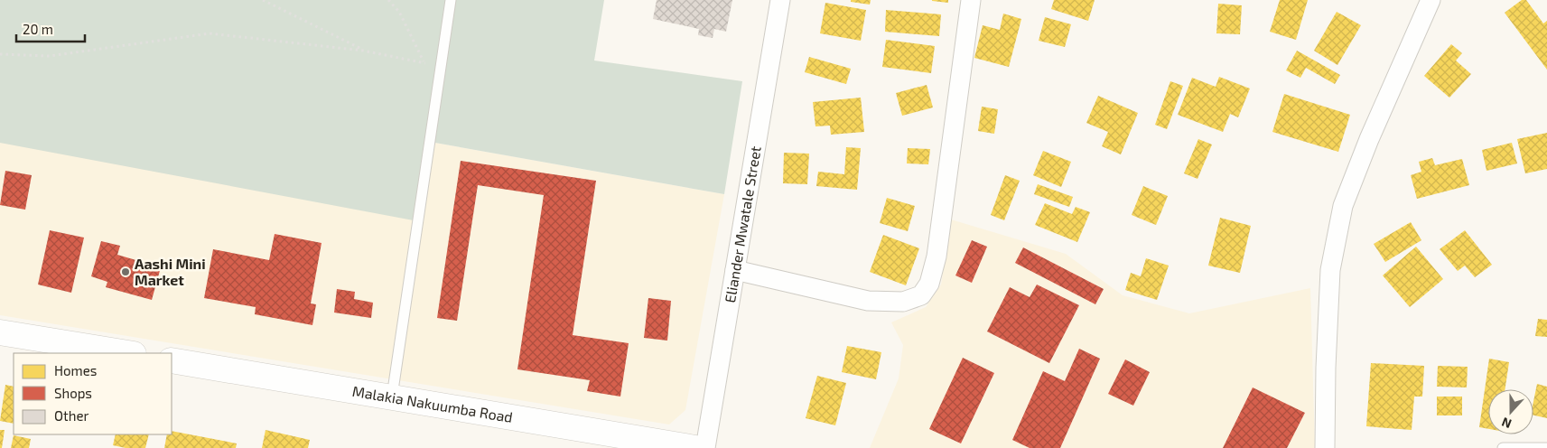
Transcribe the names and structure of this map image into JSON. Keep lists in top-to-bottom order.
{
  "streets": {
    "main road": ["Malakia Nakuumba Road"],
    "street": ["Eliander Mwatale Street"]
  },
  "places": ["Aashi Mini Market"],
  "legend": ["Homes", "Shops", "Other"],
  "scale_bar": "20 m",
  "north": "bottom"
}
